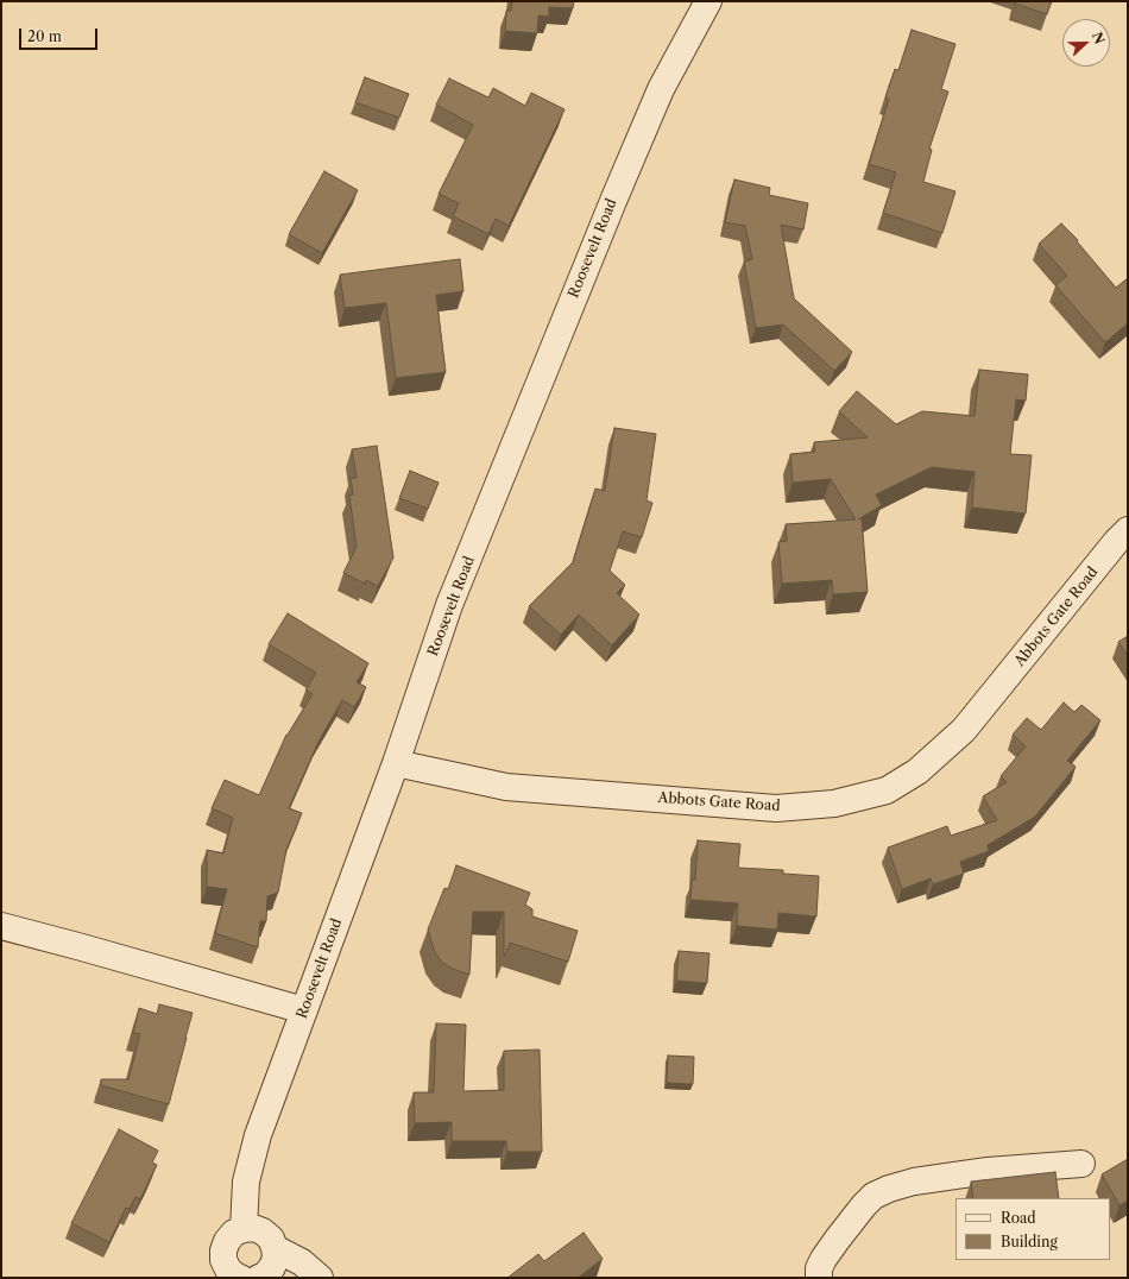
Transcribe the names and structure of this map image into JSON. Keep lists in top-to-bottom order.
{
  "streets": {
    "street": ["Roosevelt Road", "Abbots Gate Road"]
  },
  "crossings": [
    ["Roosevelt Road", "Abbots Gate Road"]
  ],
  "legend": ["Road", "Building"],
  "scale_bar": "20 m",
  "north": "right"
}
